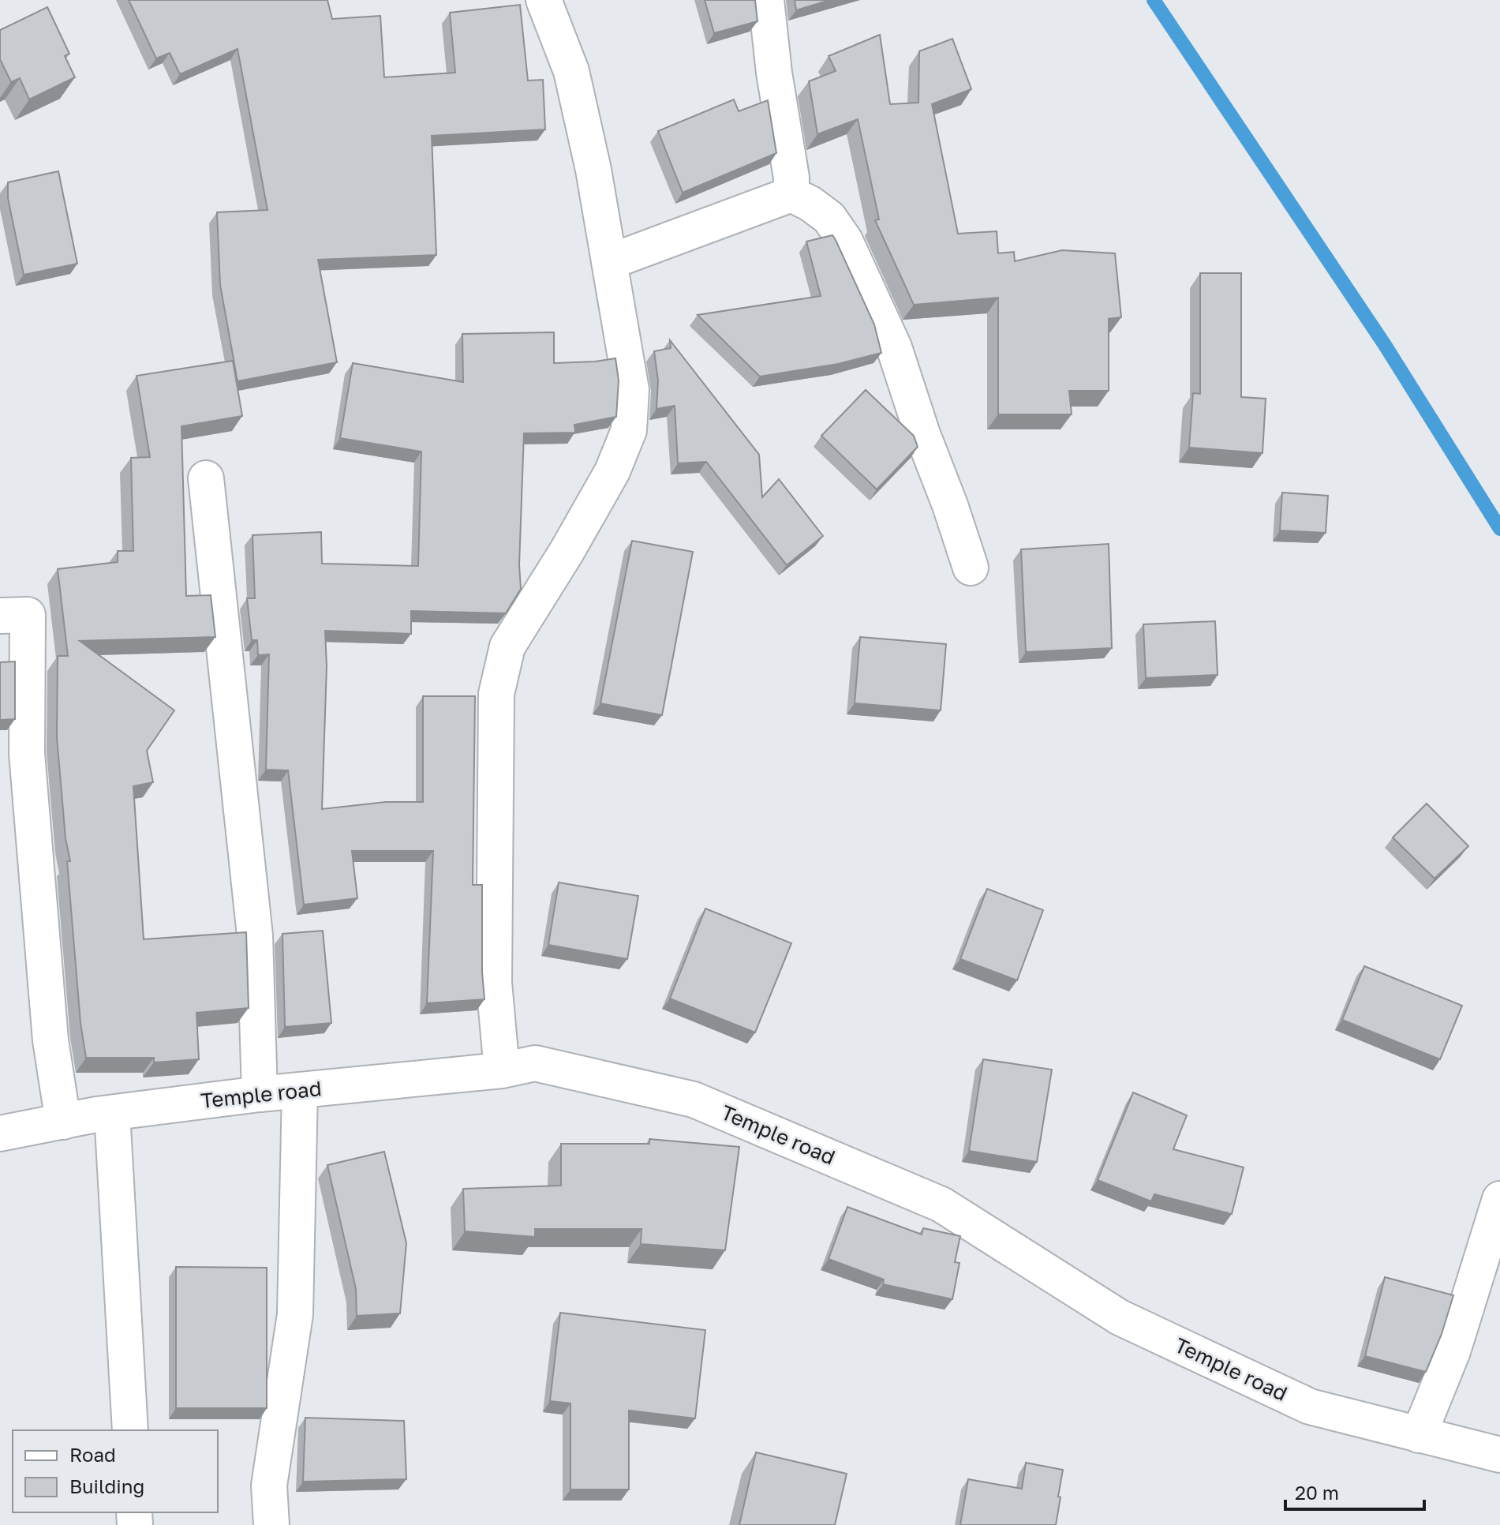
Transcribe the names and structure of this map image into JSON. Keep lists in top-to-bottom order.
{
  "streets": {
    "street": ["Temple road"]
  },
  "legend": ["Road", "Building"],
  "scale_bar": "20 m"
}
